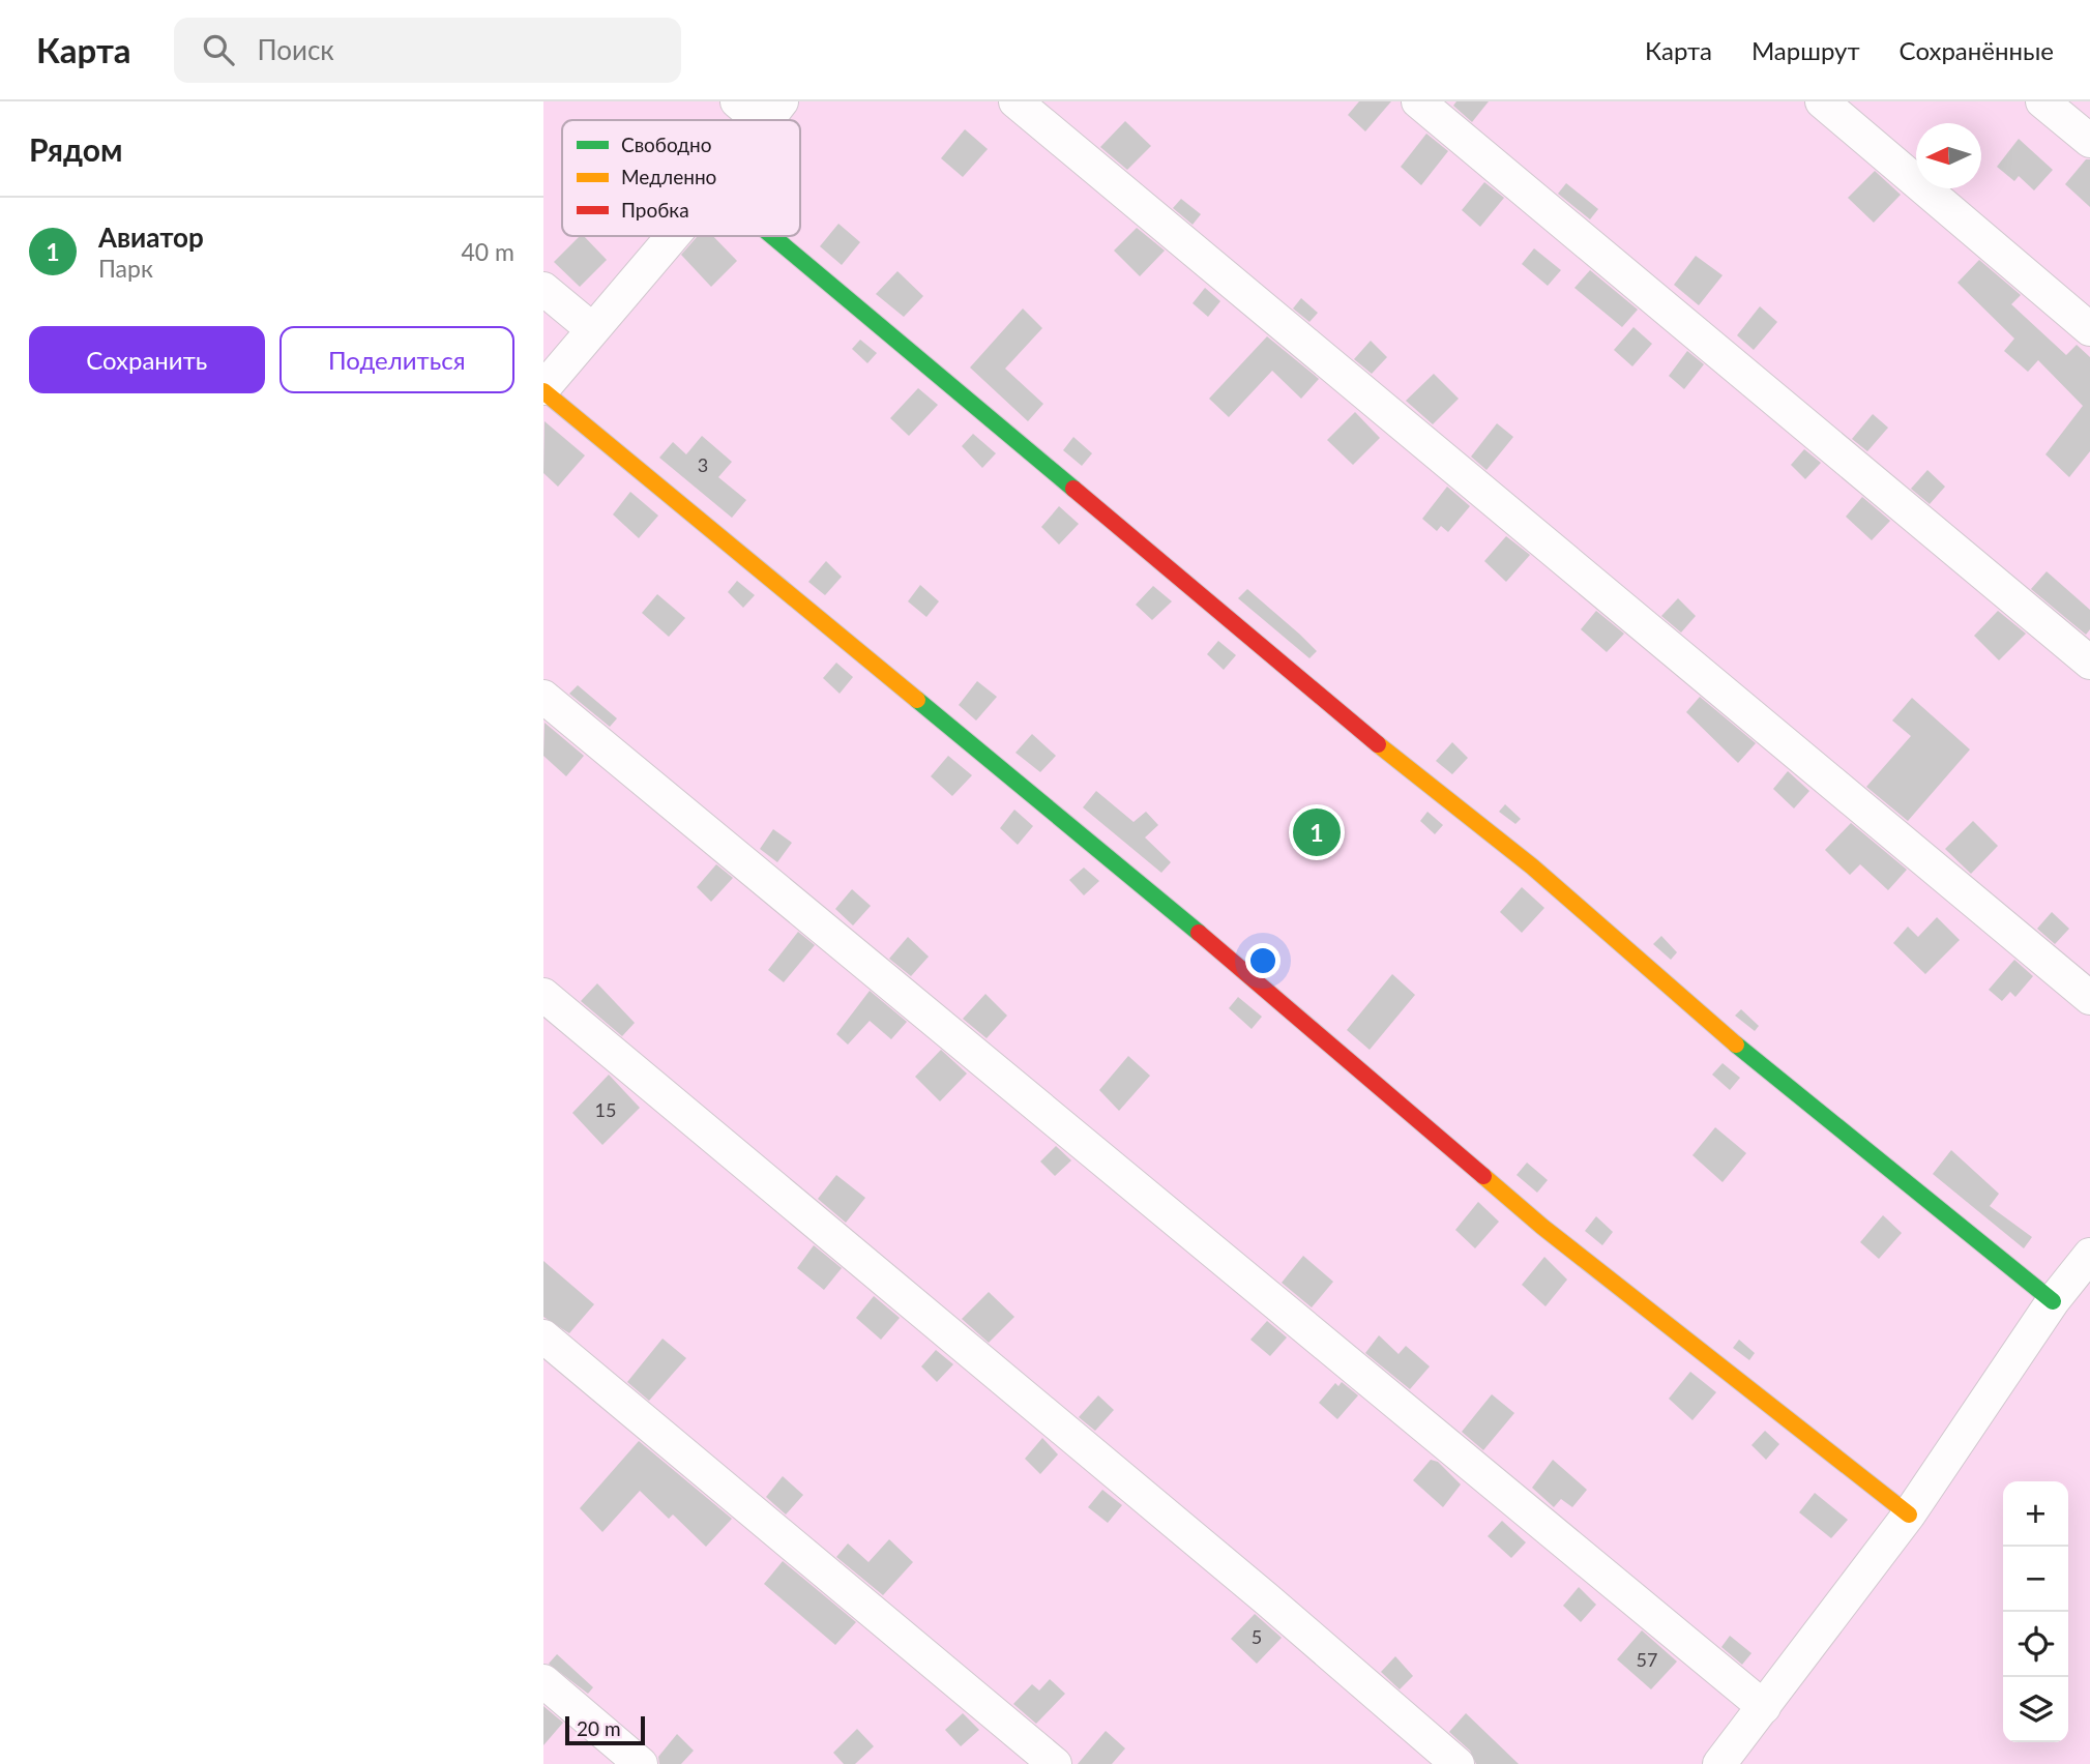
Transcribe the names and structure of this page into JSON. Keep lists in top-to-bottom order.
{
  "house_numbers": [
    "3",
    "15",
    "5",
    "57"
  ],
  "legend": ["Свободно", "Медленно", "Пробка"],
  "scale_bar": "20 m",
  "north": "left",
  "page": {
    "header": "Карта",
    "search": "Поиск",
    "nav": ["Карта", "Маршрут", "Сохранённые"],
    "heading": "Рядом",
    "list": [
      {
        "mark": "1",
        "name": "Авиатор",
        "note": "Парк",
        "value": "40 m"
      }
    ],
    "buttons": ["Сохранить", "Поделиться"],
    "pins": "1",
    "map_buttons": ["+", "−"],
    "scale": "20 m"
  }
}
